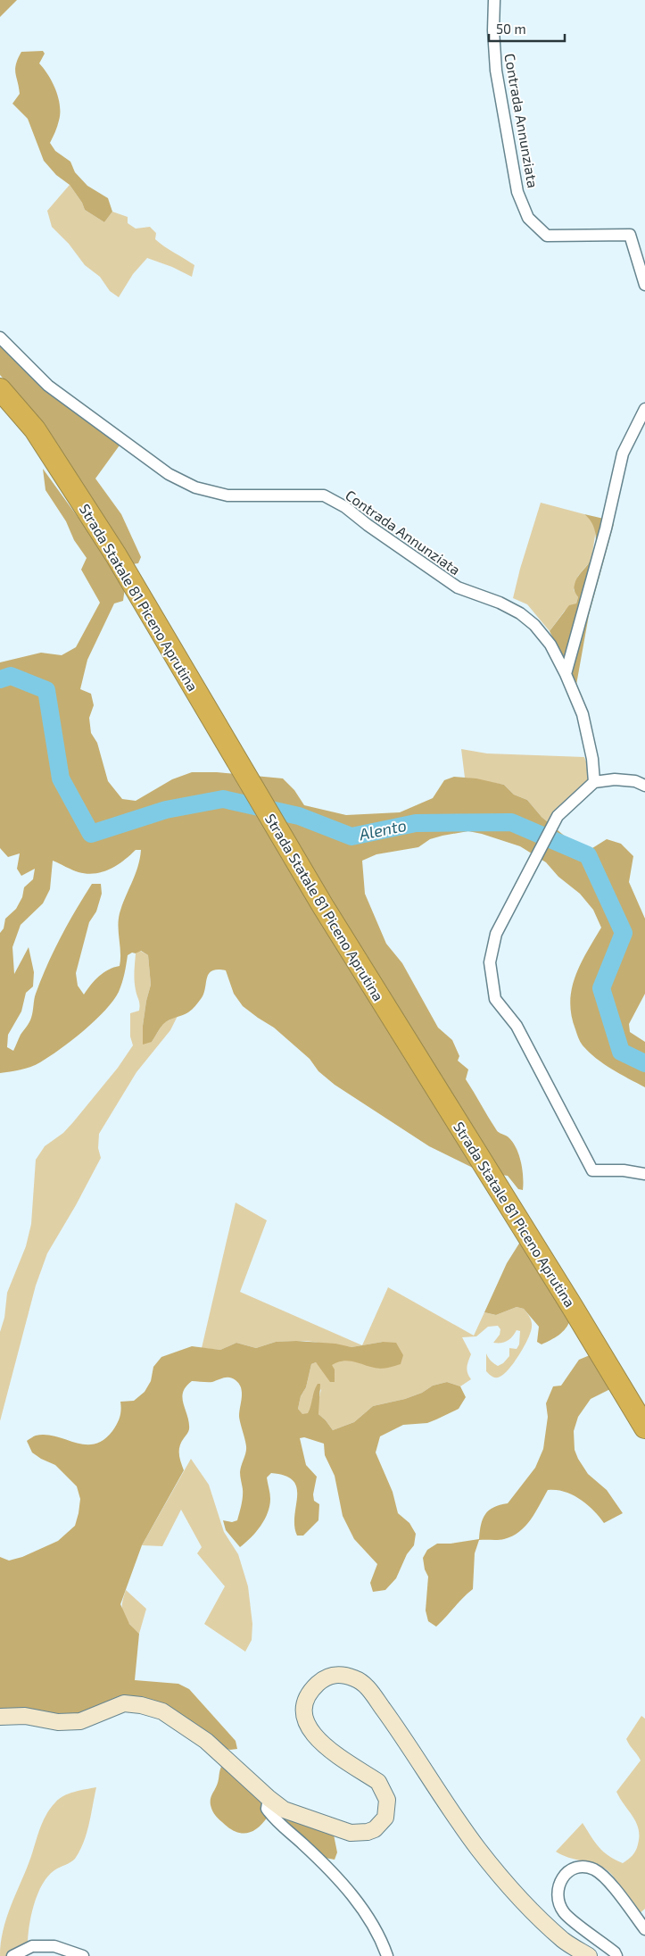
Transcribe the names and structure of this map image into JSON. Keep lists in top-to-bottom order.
{
  "streets": {
    "highway": ["Strada Statale 81 Piceno Aprutina"],
    "street": ["Contrada Annunziata"]
  },
  "water": ["Alento"],
  "scale_bar": "50 m"
}
